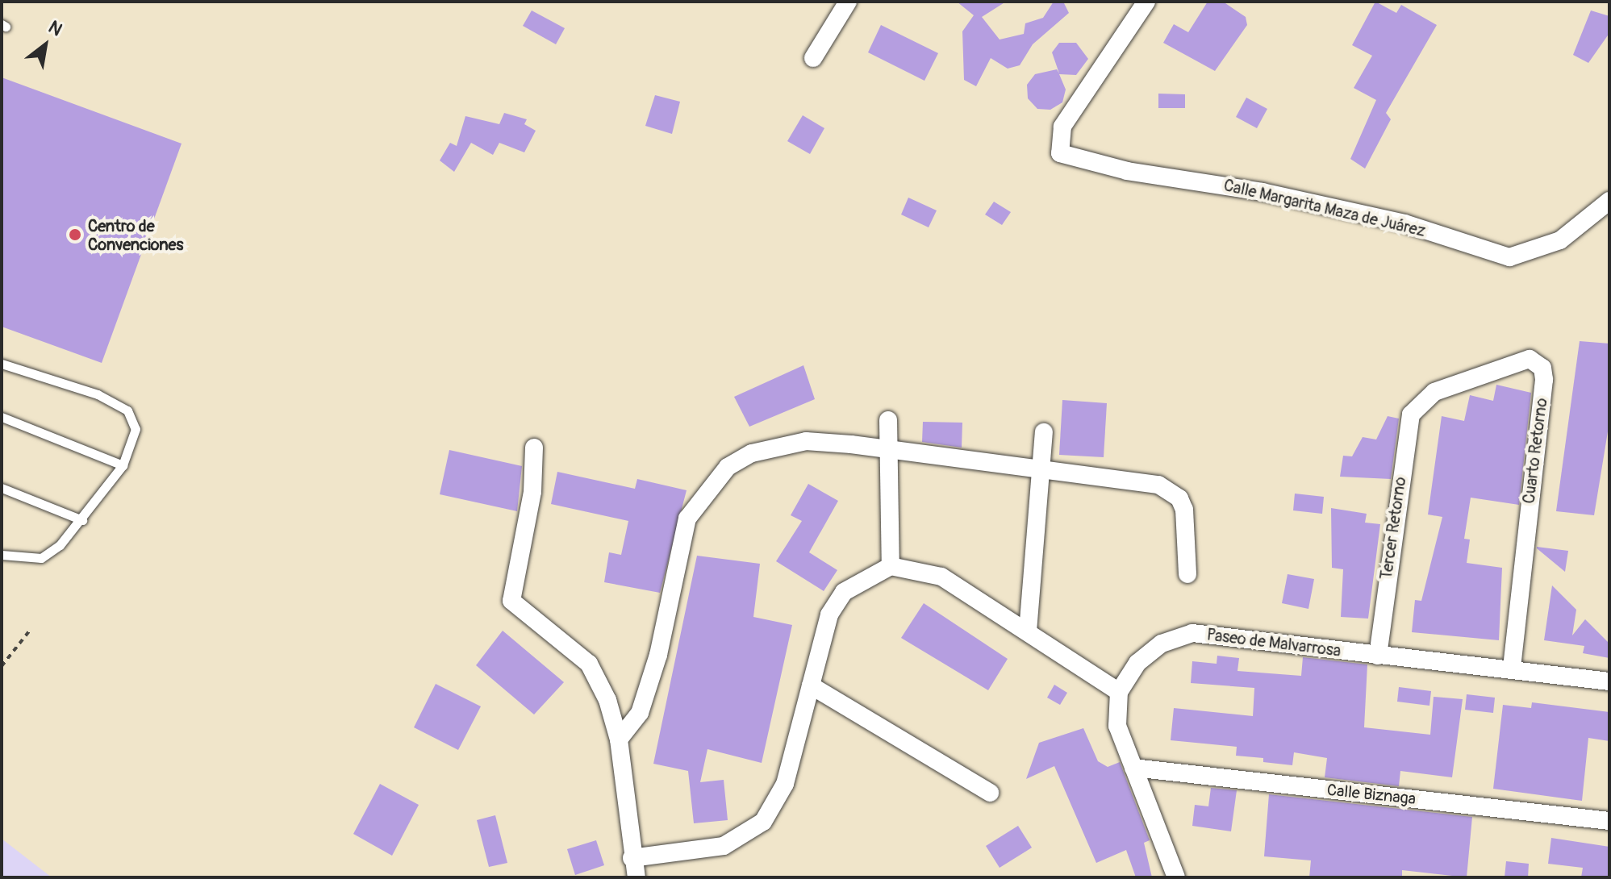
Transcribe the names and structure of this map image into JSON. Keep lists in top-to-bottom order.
{
  "streets": {
    "street": [
      "Calle Margarita Maza de Juárez",
      "Cuarto Retorno",
      "Tercer Retorno",
      "Paseo de Malvarrosa",
      "Calle Biznaga"
    ]
  },
  "crossings": [
    ["Cuarto Retorno", "Tercer Retorno"],
    ["Cuarto Retorno", "Paseo de Malvarrosa"],
    ["Tercer Retorno", "Paseo de Malvarrosa"],
    ["Paseo de Malvarrosa", "Calle Biznaga"]
  ],
  "places": ["Centro de Convenciones"],
  "north": "top right"
}
